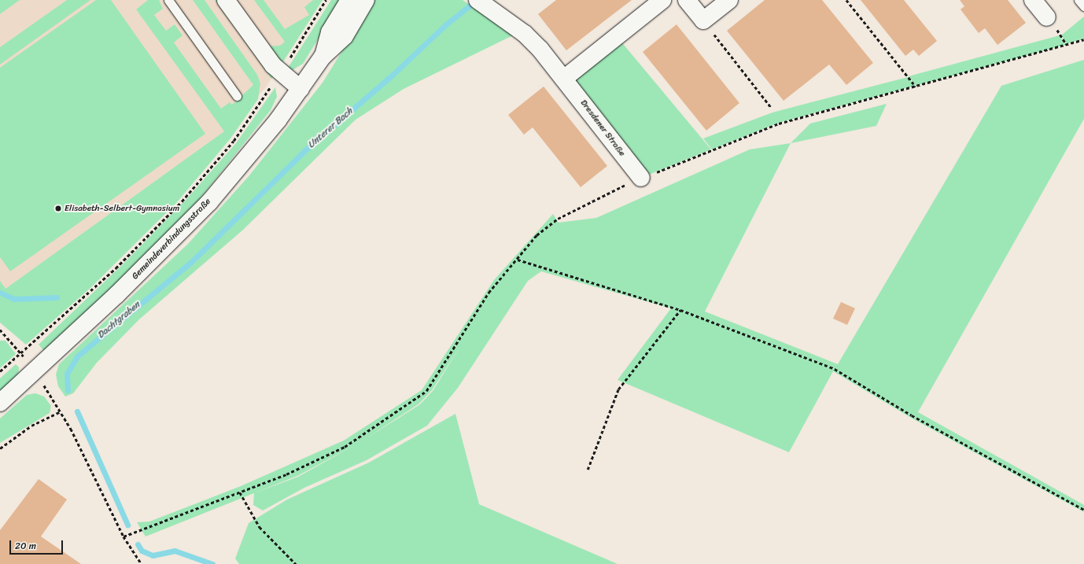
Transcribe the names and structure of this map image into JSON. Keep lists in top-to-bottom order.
{
  "streets": {
    "street": ["Dresdener Straße", "Gemeindeverbindungsstraße"]
  },
  "water": ["Unterer Bach", "Dachtgraben"],
  "places": ["Elisabeth-Selbert-Gymnasium"],
  "scale_bar": "20 m"
}
